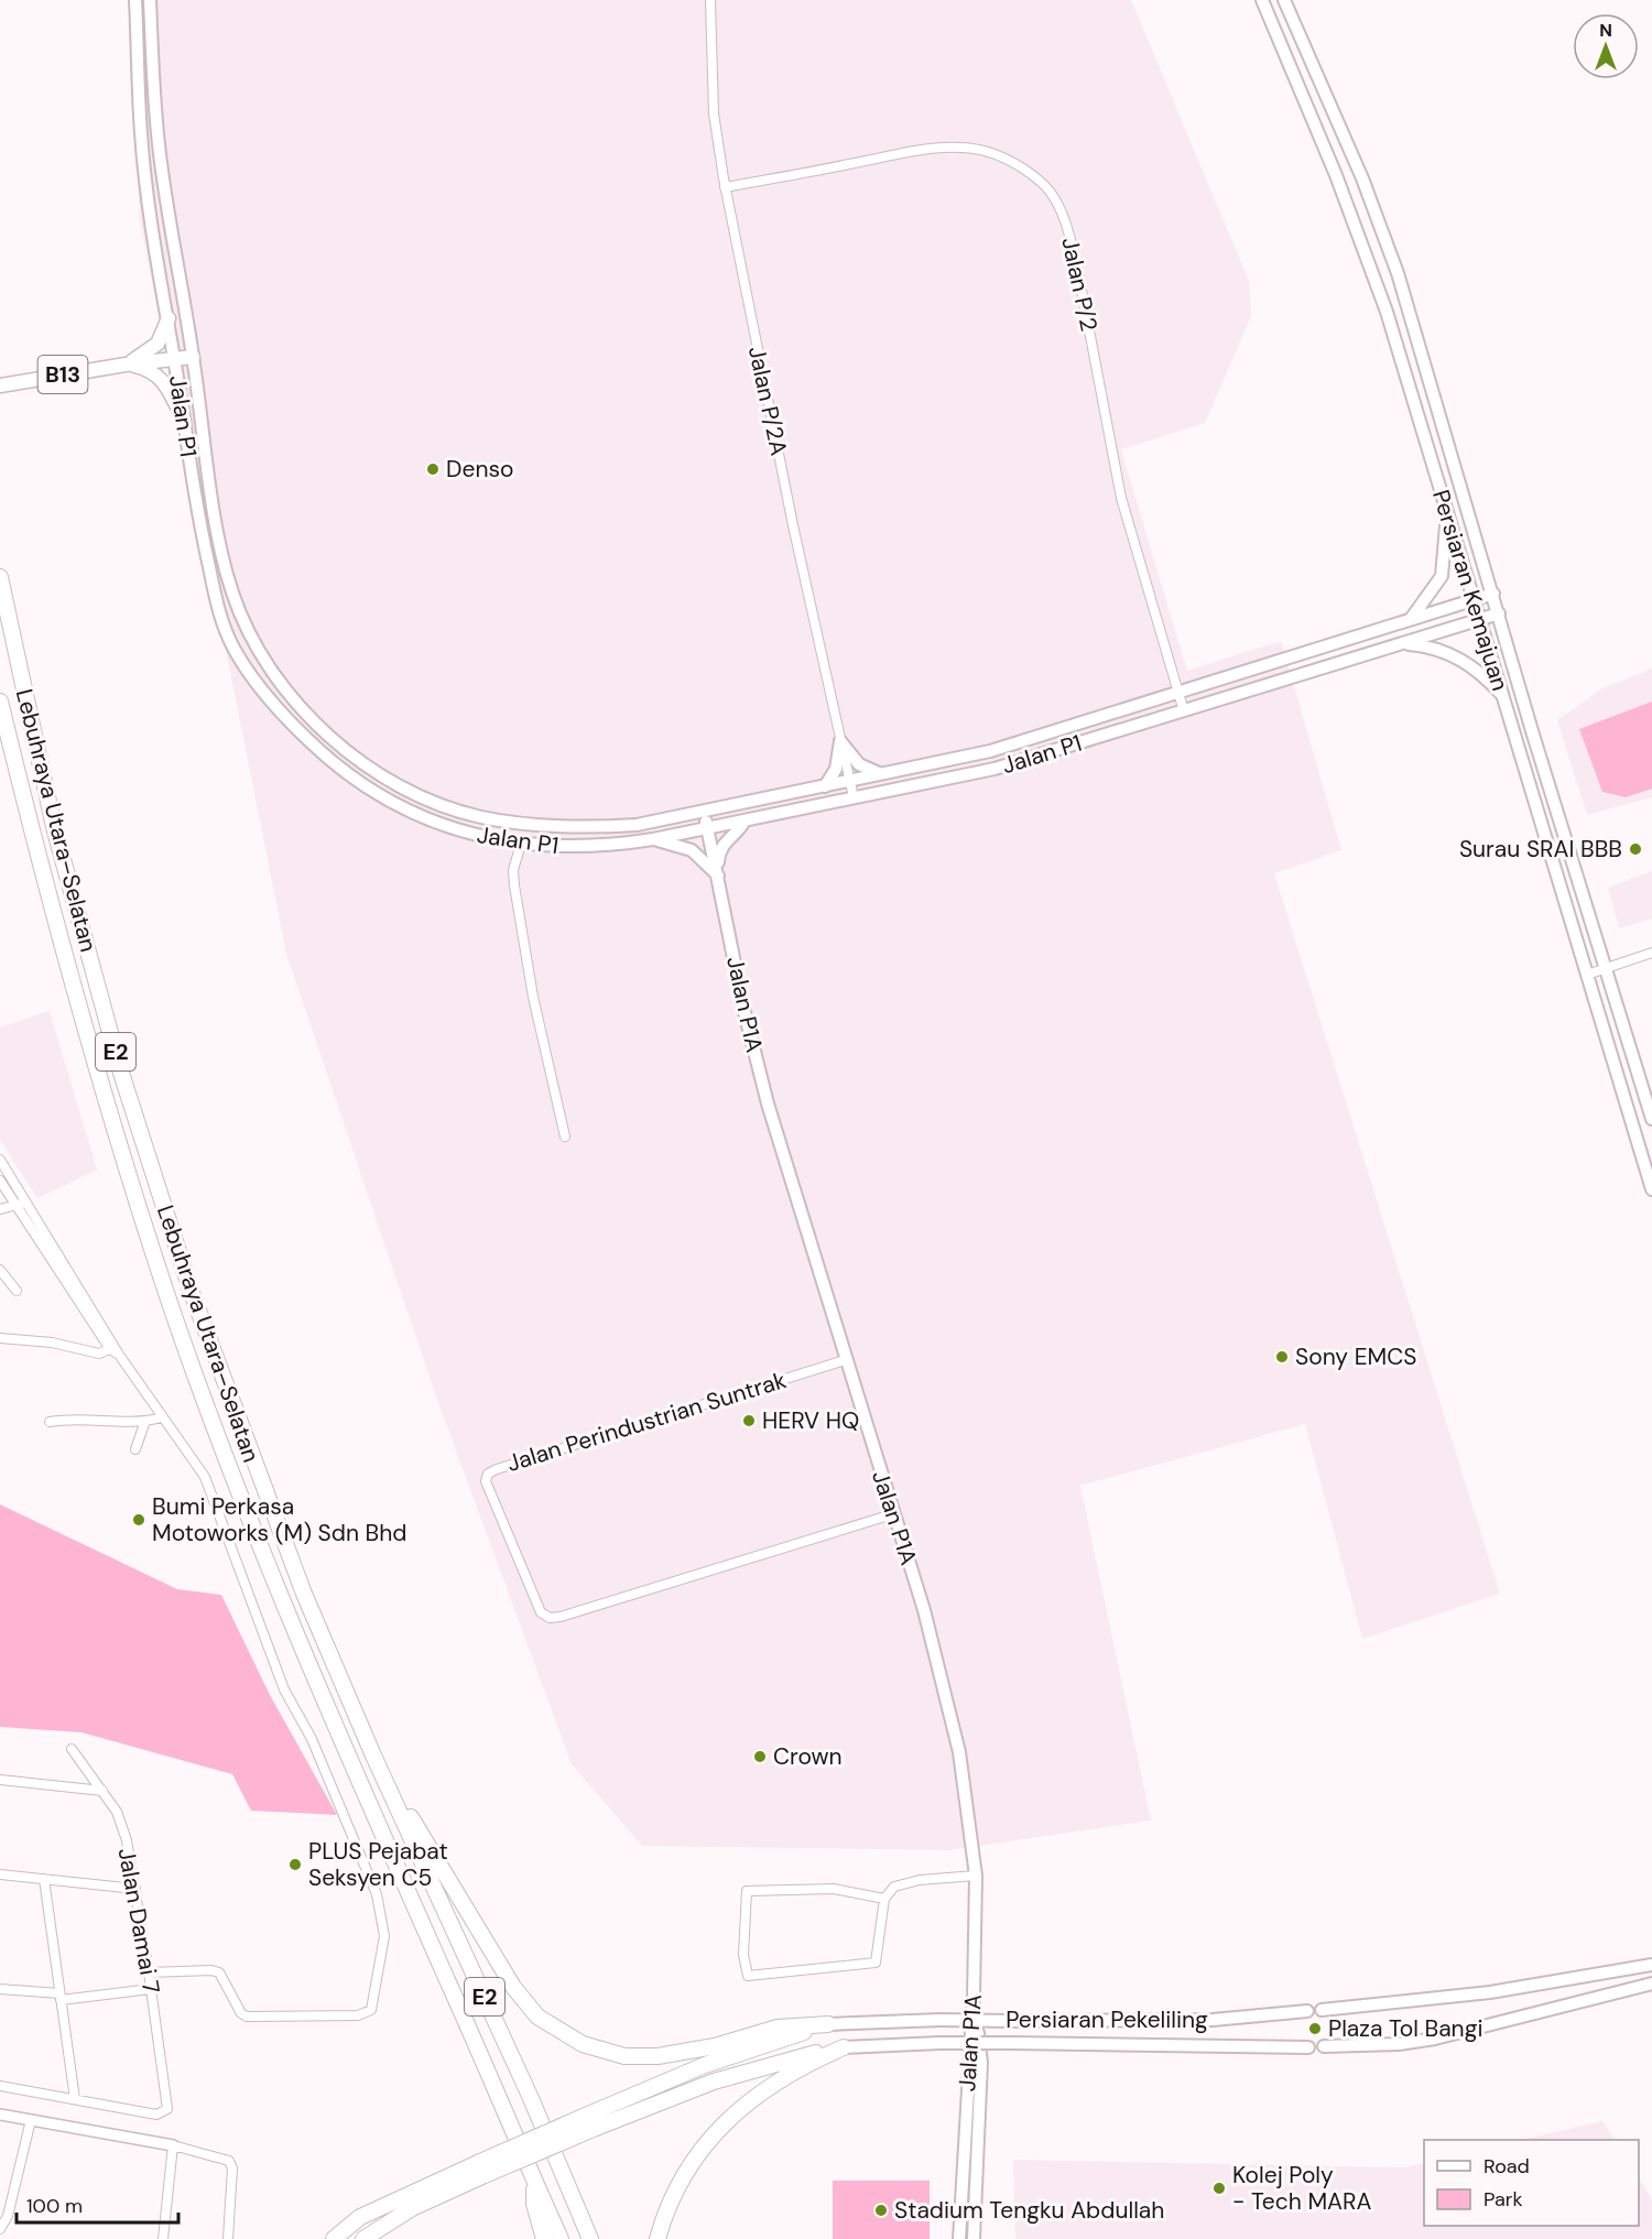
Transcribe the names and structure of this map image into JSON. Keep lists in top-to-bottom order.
{
  "streets": {
    "highway": ["Lebuhraya Utara–Selatan", "E2"],
    "main road": [
      "B13",
      "Jalan P1",
      "Persiaran Kemajuan",
      "Jalan P1A",
      "Persiaran Pekeliling"
    ],
    "street": [
      "Jalan P/2",
      "Jalan P/2A",
      "Jalan Perindustrian Suntrak",
      "Jalan Damai 7"
    ]
  },
  "crossings": [
    ["Jalan P/2", "Jalan P/2A"],
    ["Jalan P/2", "Jalan P1"],
    ["B13", "Jalan P1"],
    ["Jalan P/2A", "Jalan P1"],
    ["Jalan P1", "Persiaran Kemajuan"],
    ["Jalan P1", "Jalan P1A"],
    ["Jalan P1A", "Jalan Perindustrian Suntrak"]
  ],
  "places": [
    "Denso",
    "Surau SRAI BBB",
    "Sony EMCS",
    "HERV HQ",
    "Bumi Perkasa Motoworks (M) Sdn Bhd",
    "Crown",
    "PLUS Pejabat Seksyen C5",
    "Plaza Tol Bangi",
    "Kolej Poly - Tech MARA",
    "Stadium Tengku Abdullah"
  ],
  "legend": ["Road", "Park"],
  "scale_bar": "100 m",
  "north": "top"
}
